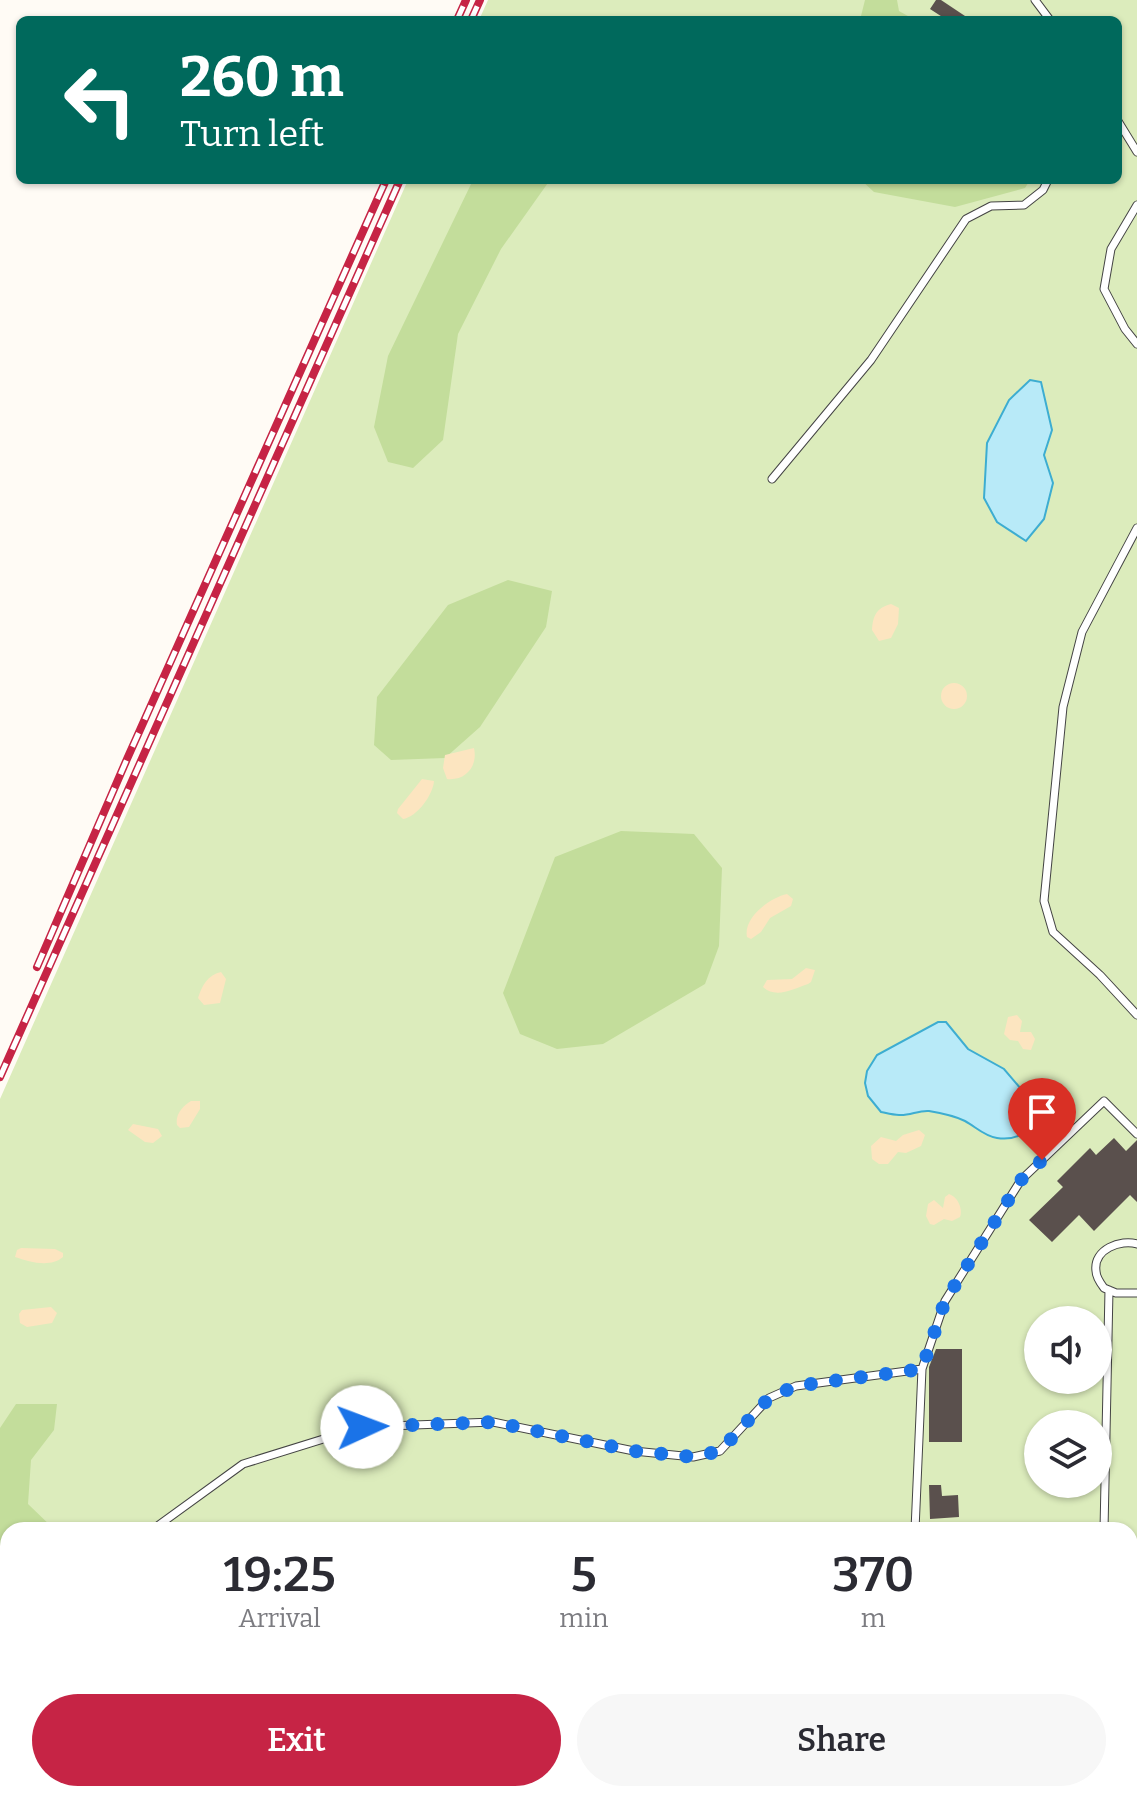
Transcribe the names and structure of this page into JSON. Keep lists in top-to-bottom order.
{
  "page": {
    "turn": ["260 m", "Turn left"],
    "eta": [
      "19:25",
      "Arrival",
      "5",
      "min",
      "370",
      "m"
    ],
    "buttons": ["Exit", "Share"]
  }
}
